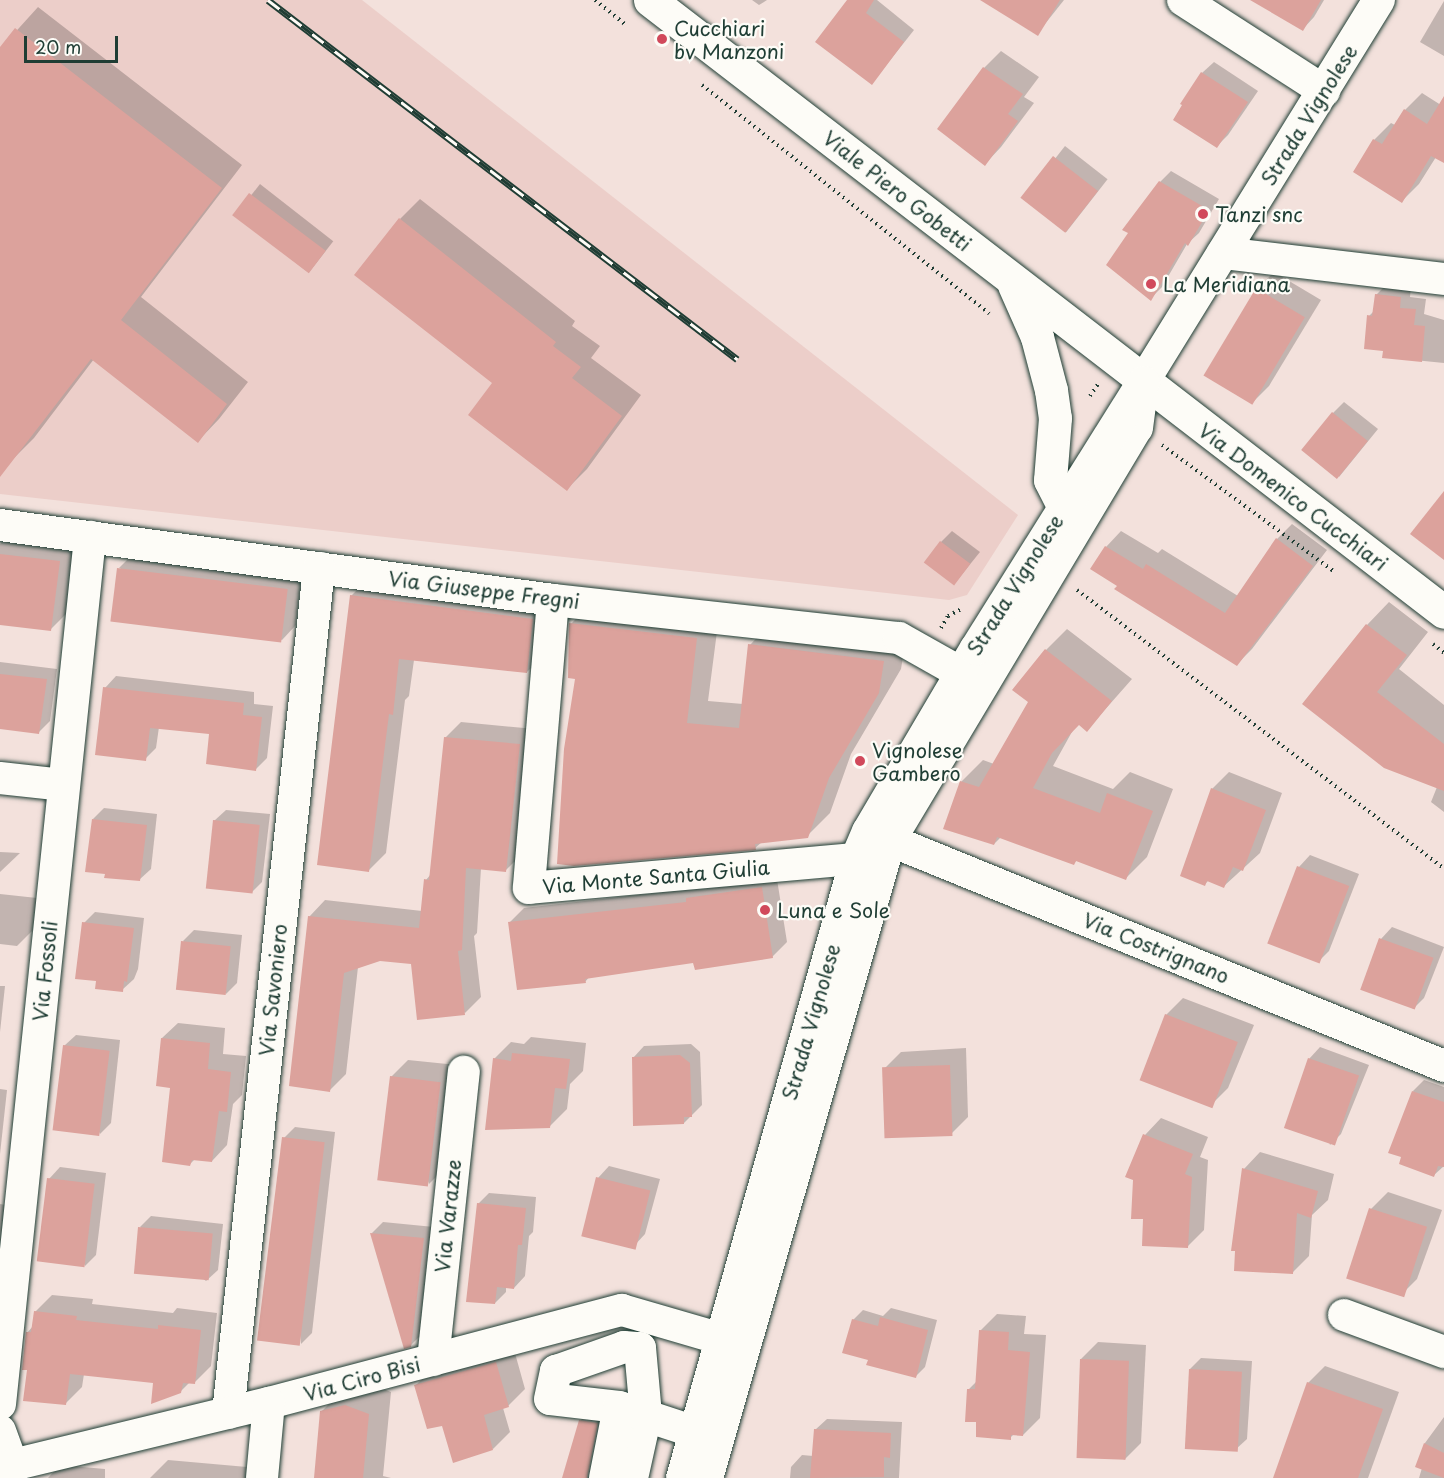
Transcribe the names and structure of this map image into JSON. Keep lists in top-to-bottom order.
{
  "streets": {
    "main road": ["Strada Vignolese", "Viale Piero Gobetti", "Via Domenico Cucchiari"],
    "street": [
      "Via Giuseppe Fregni",
      "Via Monte Santa Giulia",
      "Via Costrignano",
      "Via Fossoli",
      "Via Savoniero",
      "Via Varazze",
      "Via Ciro Bisi"
    ]
  },
  "crossings": [
    ["Strada Vignolese", "Viale Piero Gobetti"],
    ["Strada Vignolese", "Via Domenico Cucchiari"],
    ["Strada Vignolese", "Via Giuseppe Fregni"],
    ["Strada Vignolese", "Via Monte Santa Giulia"],
    ["Strada Vignolese", "Via Costrignano"],
    ["Strada Vignolese", "Via Ciro Bisi"],
    ["Viale Piero Gobetti", "Via Domenico Cucchiari"],
    ["Via Giuseppe Fregni", "Via Monte Santa Giulia"],
    ["Via Giuseppe Fregni", "Via Fossoli"],
    ["Via Giuseppe Fregni", "Via Savoniero"],
    ["Via Monte Santa Giulia", "Via Costrignano"],
    ["Via Savoniero", "Via Ciro Bisi"],
    ["Via Varazze", "Via Ciro Bisi"]
  ],
  "places": [
    "Cucchiari bv Manzoni",
    "Tanzi snc",
    "La Meridiana",
    "Vignolese Gambero",
    "Luna e Sole"
  ],
  "scale_bar": "20 m"
}
